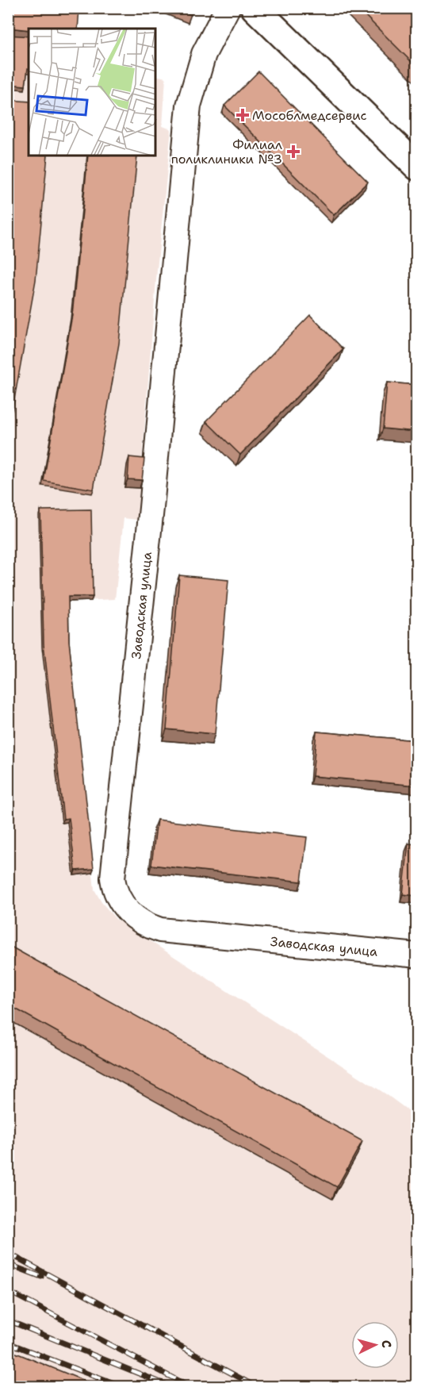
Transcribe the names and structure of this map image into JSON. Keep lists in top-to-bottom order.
{
  "streets": {
    "street": ["Заводская улица"]
  },
  "places": {
    "health": ["Мособлмедсервис", "Филиал поликлиники №3"]
  },
  "north": "right"
}
